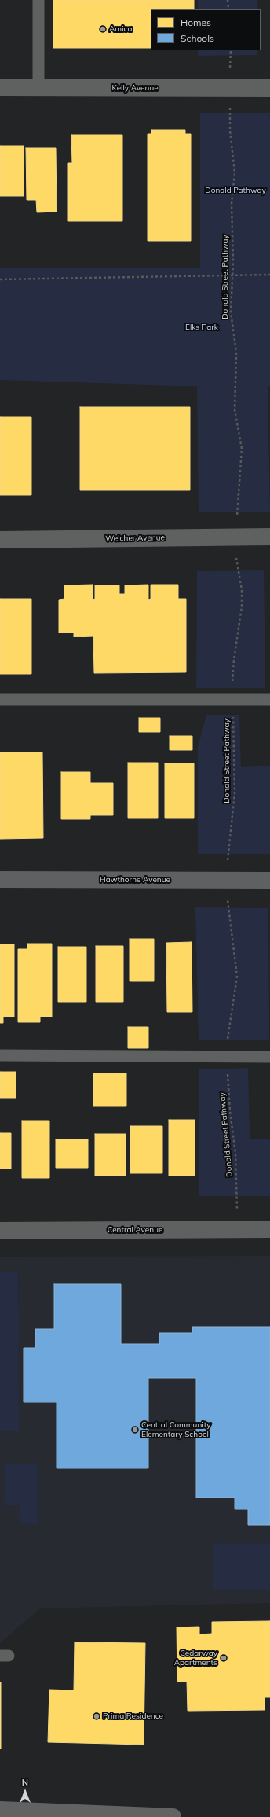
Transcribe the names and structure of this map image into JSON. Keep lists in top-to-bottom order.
{
  "streets": {
    "street": [
      "Kelly Avenue",
      "Welcher Avenue",
      "Hawthorne Avenue",
      "Central Avenue"
    ],
    "path": ["Donald Street Pathway"]
  },
  "parks": ["Donald Pathway", "Elks Park"],
  "places": [
    "Amica",
    "Central Community Elementary School",
    "Cedarway Apartments",
    "Prima Residence"
  ],
  "legend": ["Homes", "Schools"],
  "north": "top"
}
